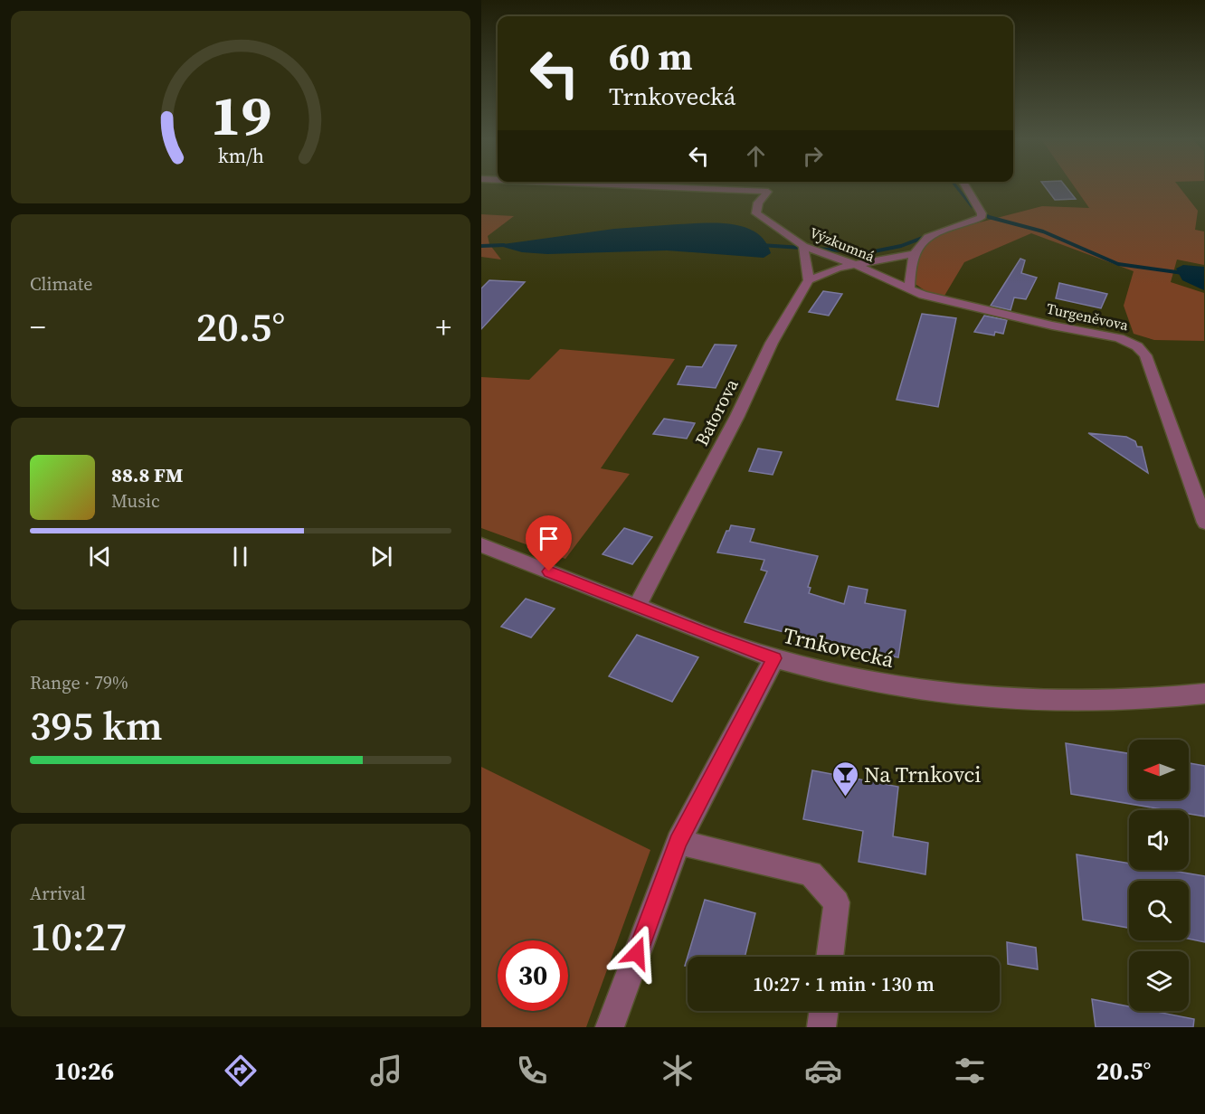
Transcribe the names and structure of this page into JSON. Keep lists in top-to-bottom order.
{
  "streets": {
    "street": [
      "Výzkumná",
      "Turgeněvova",
      "Batorova",
      "Trnkovecká"
    ]
  },
  "crossings": [
    ["Výzkumná", "Turgeněvova"],
    ["Batorova", "Trnkovecká"]
  ],
  "places": {
    "bar": ["Na Trnkovci"]
  },
  "north": "left",
  "page": {
    "turn": ["60 m", "Trnkovecká"],
    "tile": [
      "Climate",
      ["Range · 79%", "395 km"],
      ["Arrival", "10:27"]
    ],
    "heat": ["−", "20.5°", "+"],
    "song": ["88.8 FM", "Music"],
    "limit": "30",
    "trip": "10:27 · 1 min · 130 m",
    "tabs": ["10:26", "20.5°"],
    "gauge": ["19", "km/h"]
  }
}
